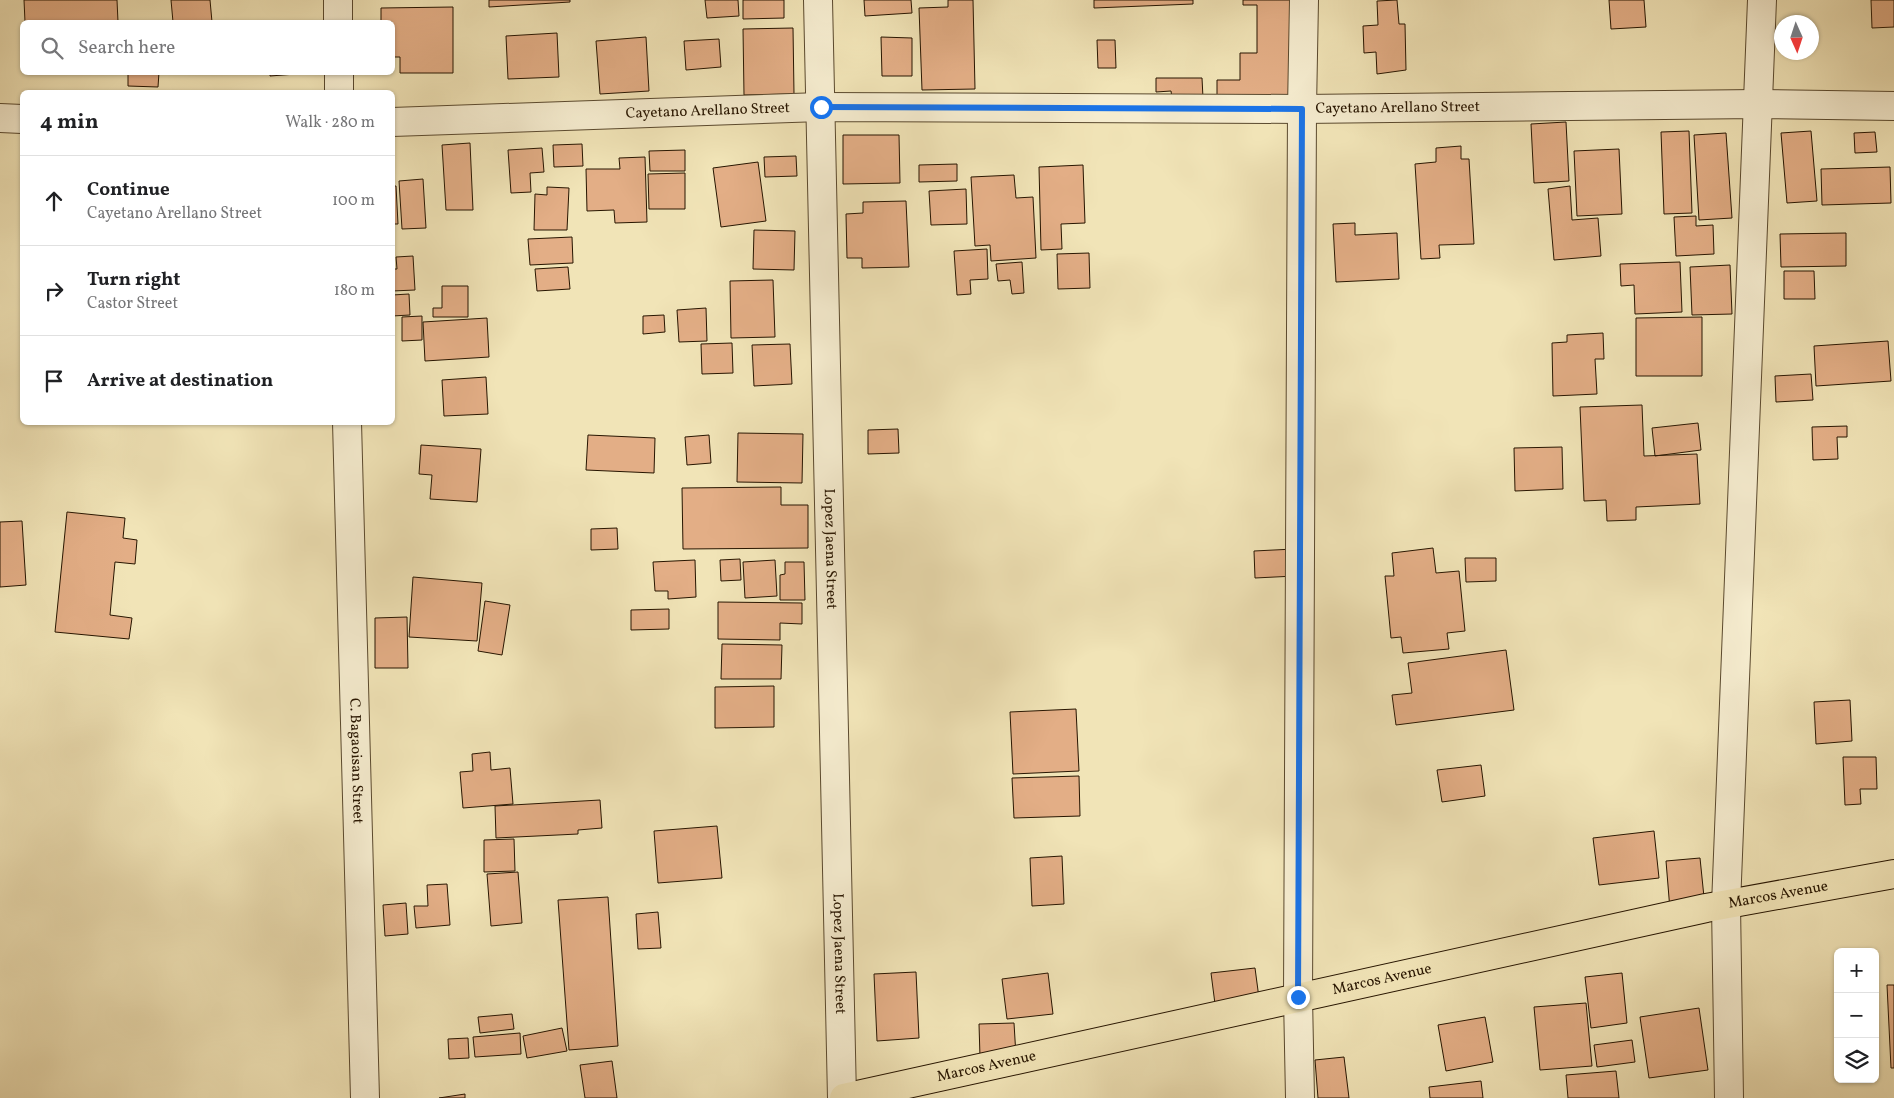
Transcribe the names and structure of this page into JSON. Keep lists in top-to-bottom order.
{
  "streets": {
    "main road": ["Marcos Avenue"],
    "street": ["Cayetano Arellano Street", "Lopez Jaena Street", "C. Bagaoisan Street"]
  },
  "crossings": [
    ["Cayetano Arellano Street", "Lopez Jaena Street"],
    ["Lopez Jaena Street", "Marcos Avenue"]
  ],
  "north": "bottom",
  "page": {
    "search": "Search here",
    "heading": ["4 min", "Walk · 280 m"],
    "list": [
      ["Continue", "Cayetano Arellano Street", "100 m"],
      ["Turn right", "Castor Street", "180 m"],
      "Arrive at destination"
    ],
    "map_buttons": ["+", "−"]
  }
}
